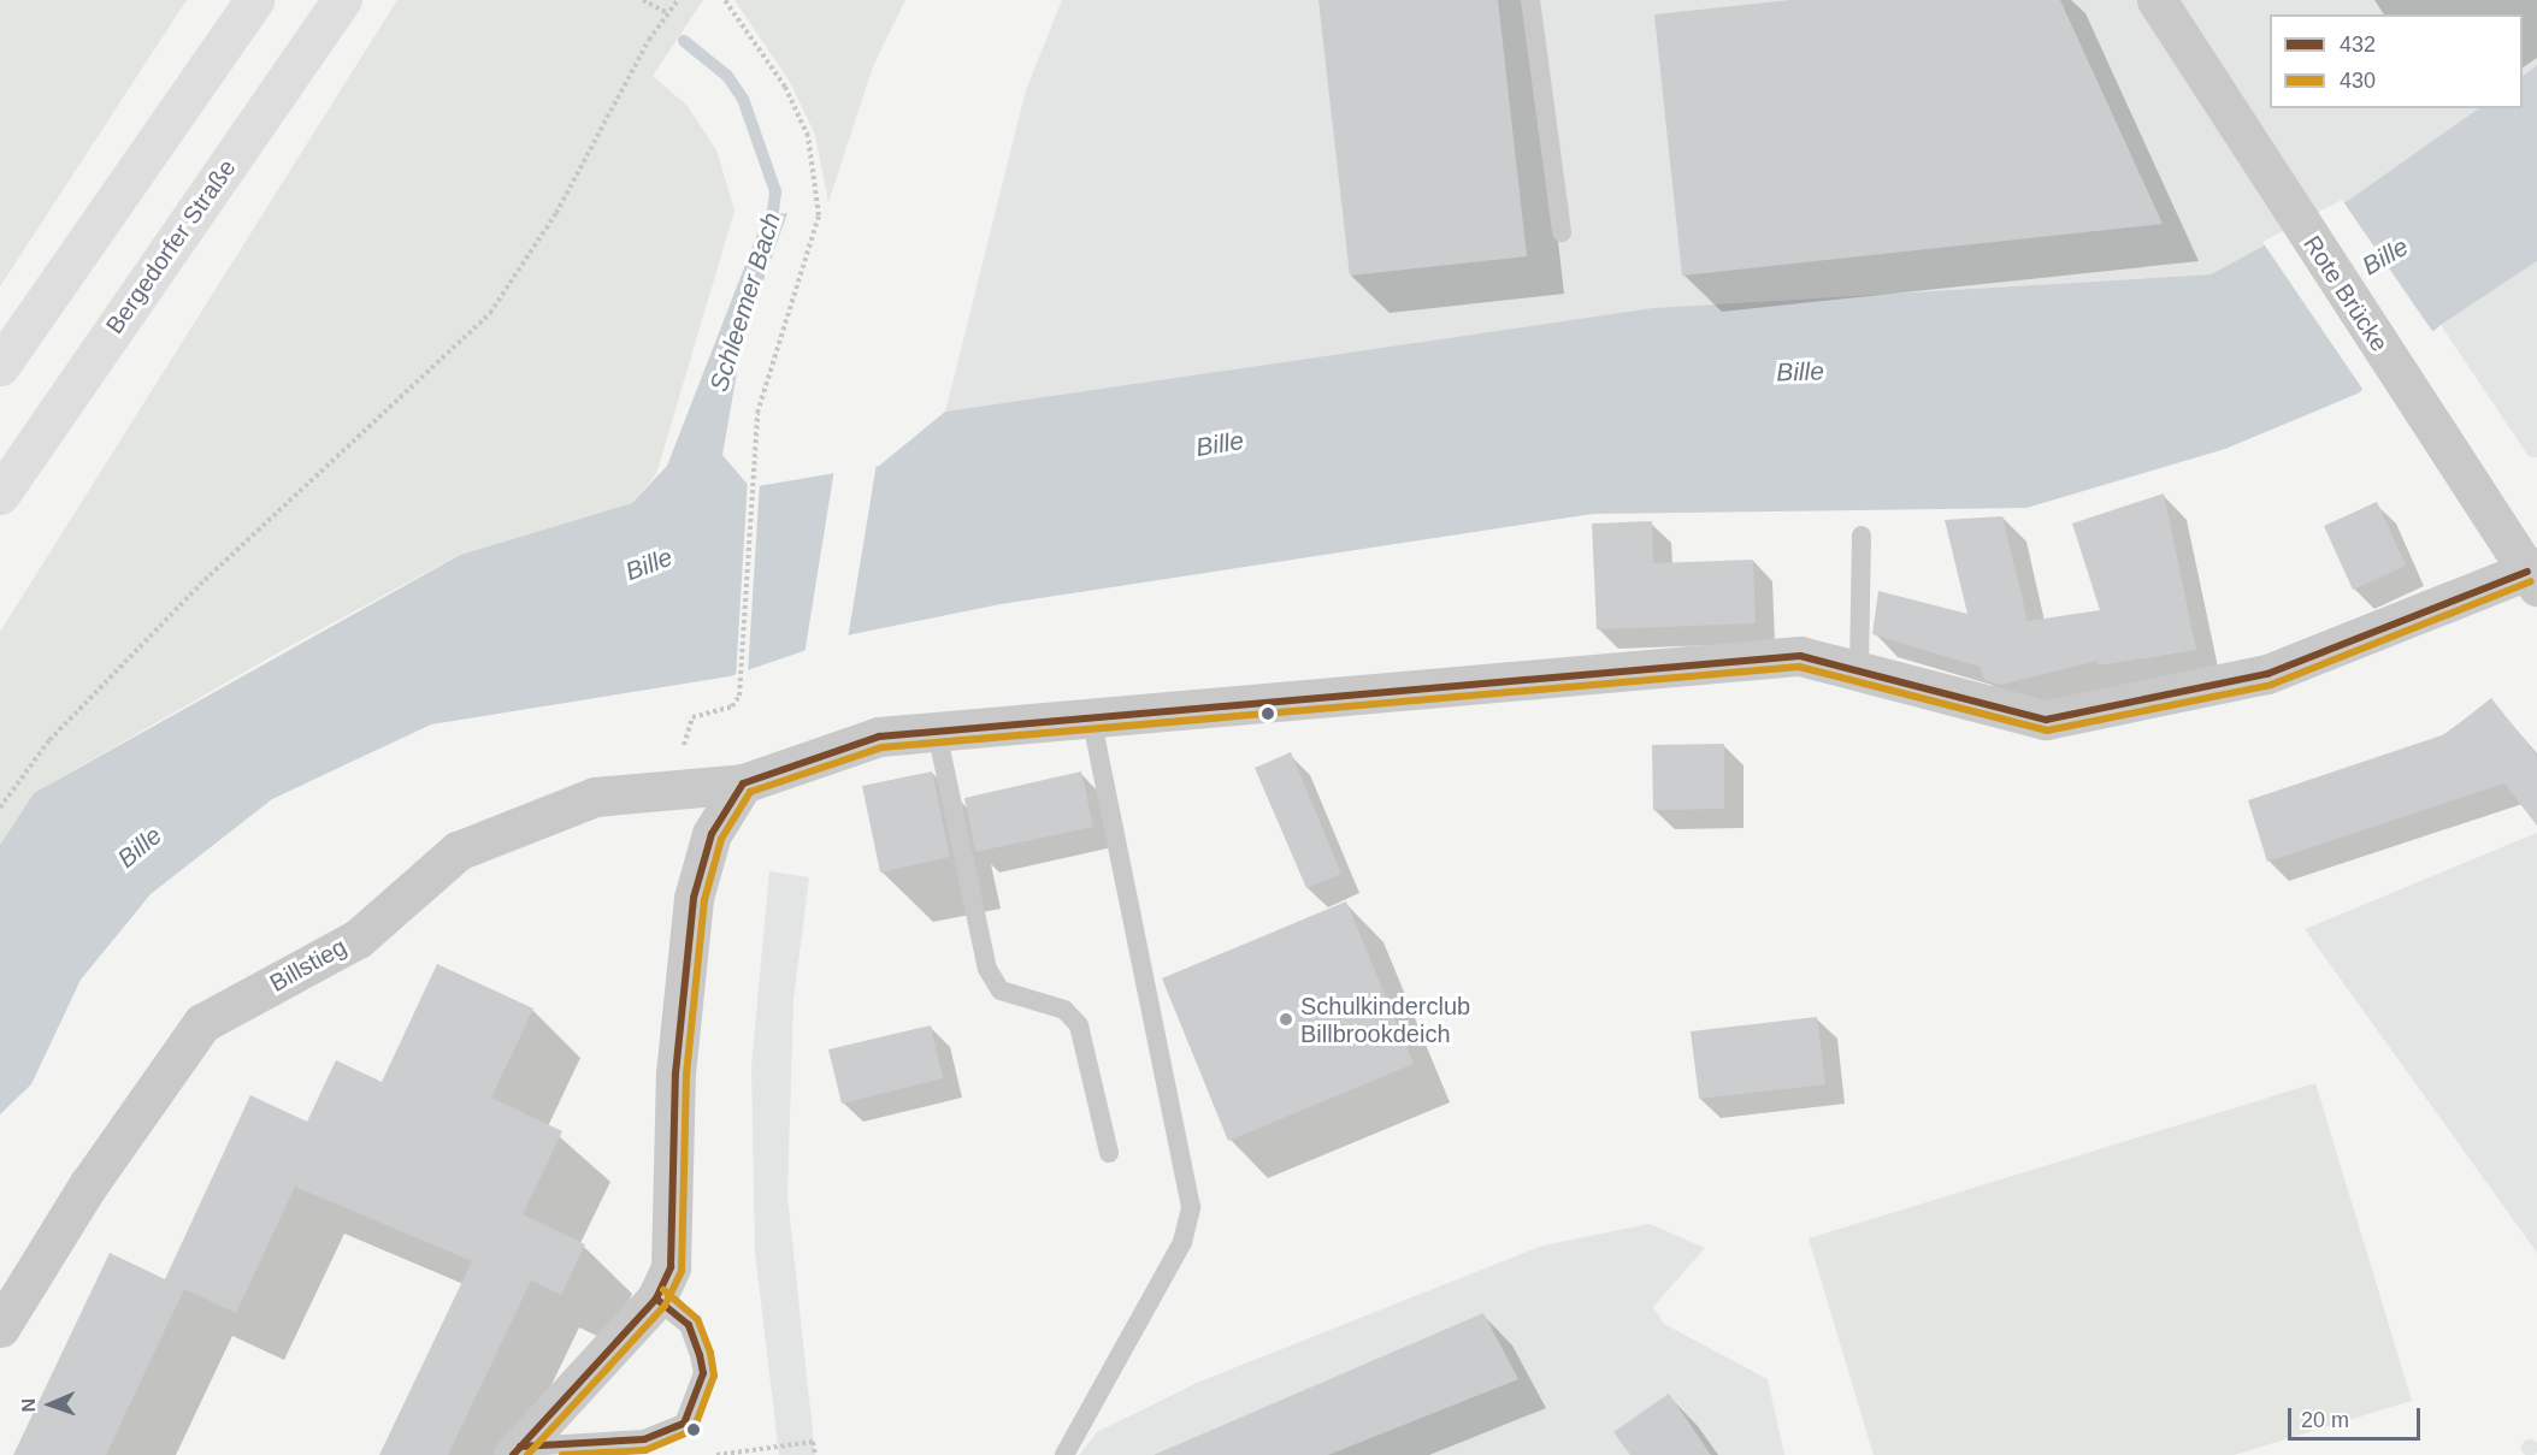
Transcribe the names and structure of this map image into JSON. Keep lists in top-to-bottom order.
{
  "streets": {
    "highway": ["Bergedorfer Straße"],
    "street": ["Rote Brücke", "Billstieg"]
  },
  "crossings": [
    ["Rote Brücke", "Billstieg"]
  ],
  "water": ["Bille", "Schleemer Bach"],
  "places": ["Schulkinderclub Billbrookdeich"],
  "lines": ["transit line 432", "transit line 430"],
  "legend": ["432", "430"],
  "scale_bar": "20 m",
  "north": "left"
}
